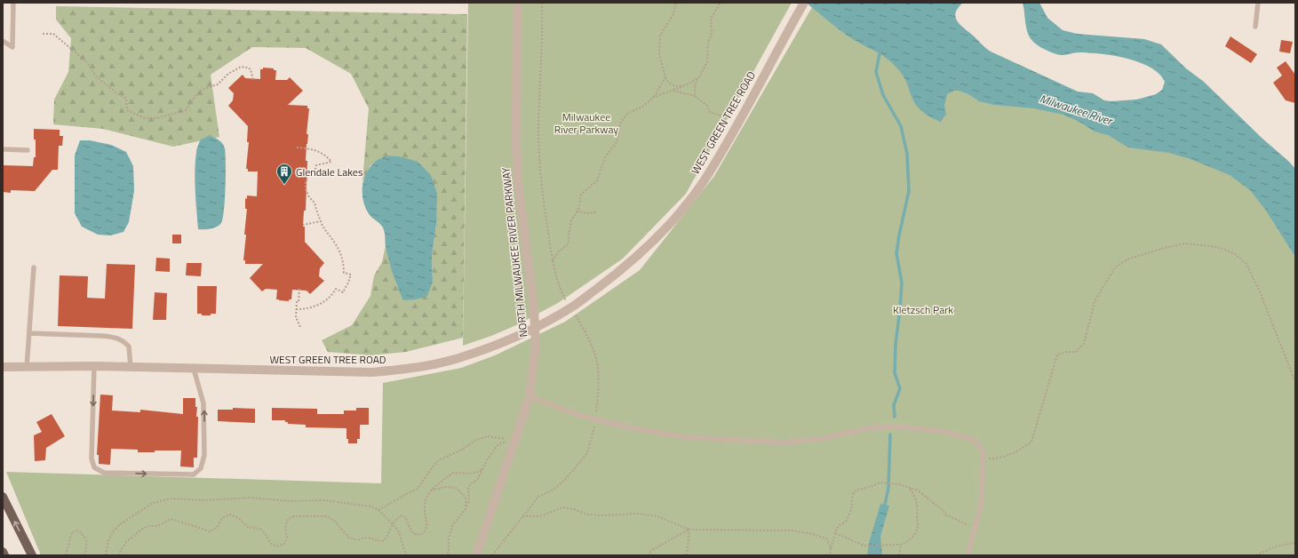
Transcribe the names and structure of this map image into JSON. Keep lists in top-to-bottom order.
{
  "streets": {
    "street": ["WEST GREEN TREE ROAD", "NORTH MILWAUKEE RIVER PARKWAY"]
  },
  "crossings": [
    ["WEST GREEN TREE ROAD", "NORTH MILWAUKEE RIVER PARKWAY"]
  ],
  "water": ["Milwaukee River"],
  "parks": ["Milwaukee River Parkway", "Kletzsch Park"],
  "places": {
    "building": ["Glendale Lakes"]
  }
}
